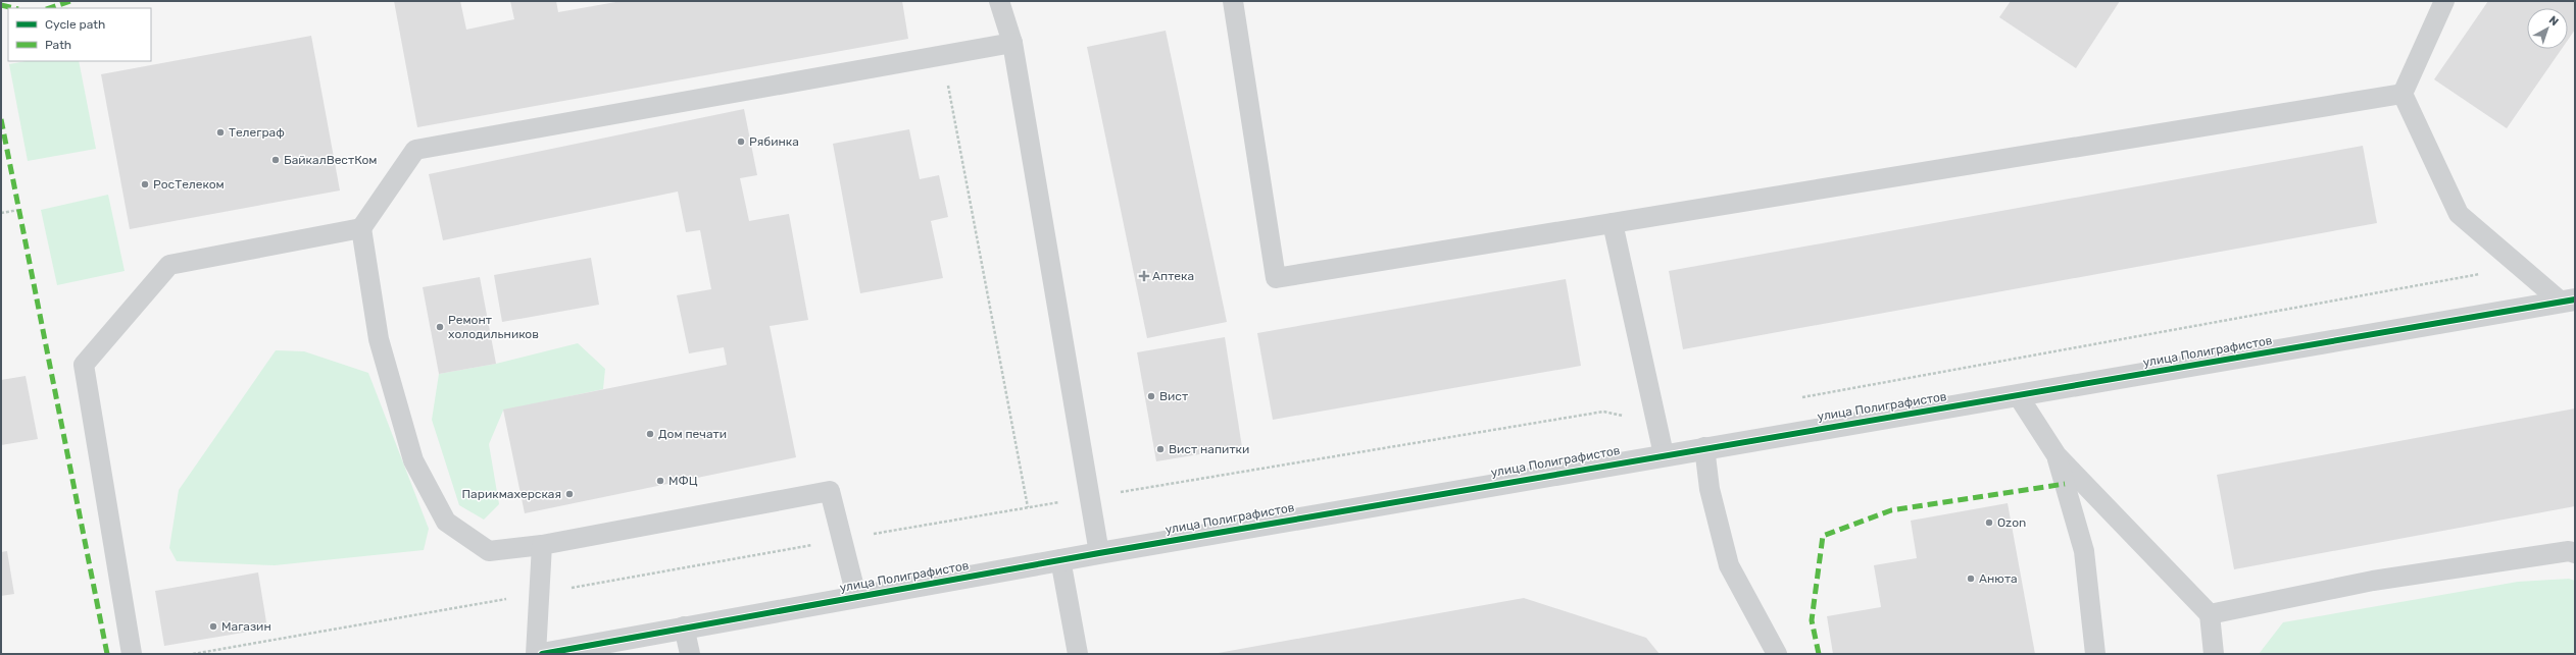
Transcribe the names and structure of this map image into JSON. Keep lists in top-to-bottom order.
{
  "streets": {
    "street": ["улица Полиграфистов"]
  },
  "places": {
    "other": [
      "Телеграф",
      "Рябинка",
      "БайкалВестКом",
      "РосТелеком",
      "Ремонт холодильников",
      "Вист",
      "Дом печати",
      "Вист напитки",
      "МФЦ",
      "Парикмахерская",
      "Ozon",
      "Анюта",
      "Магазин"
    ],
    "health": ["Аптека"]
  },
  "legend": ["Cycle path", "Path"],
  "north": "top right"
}
